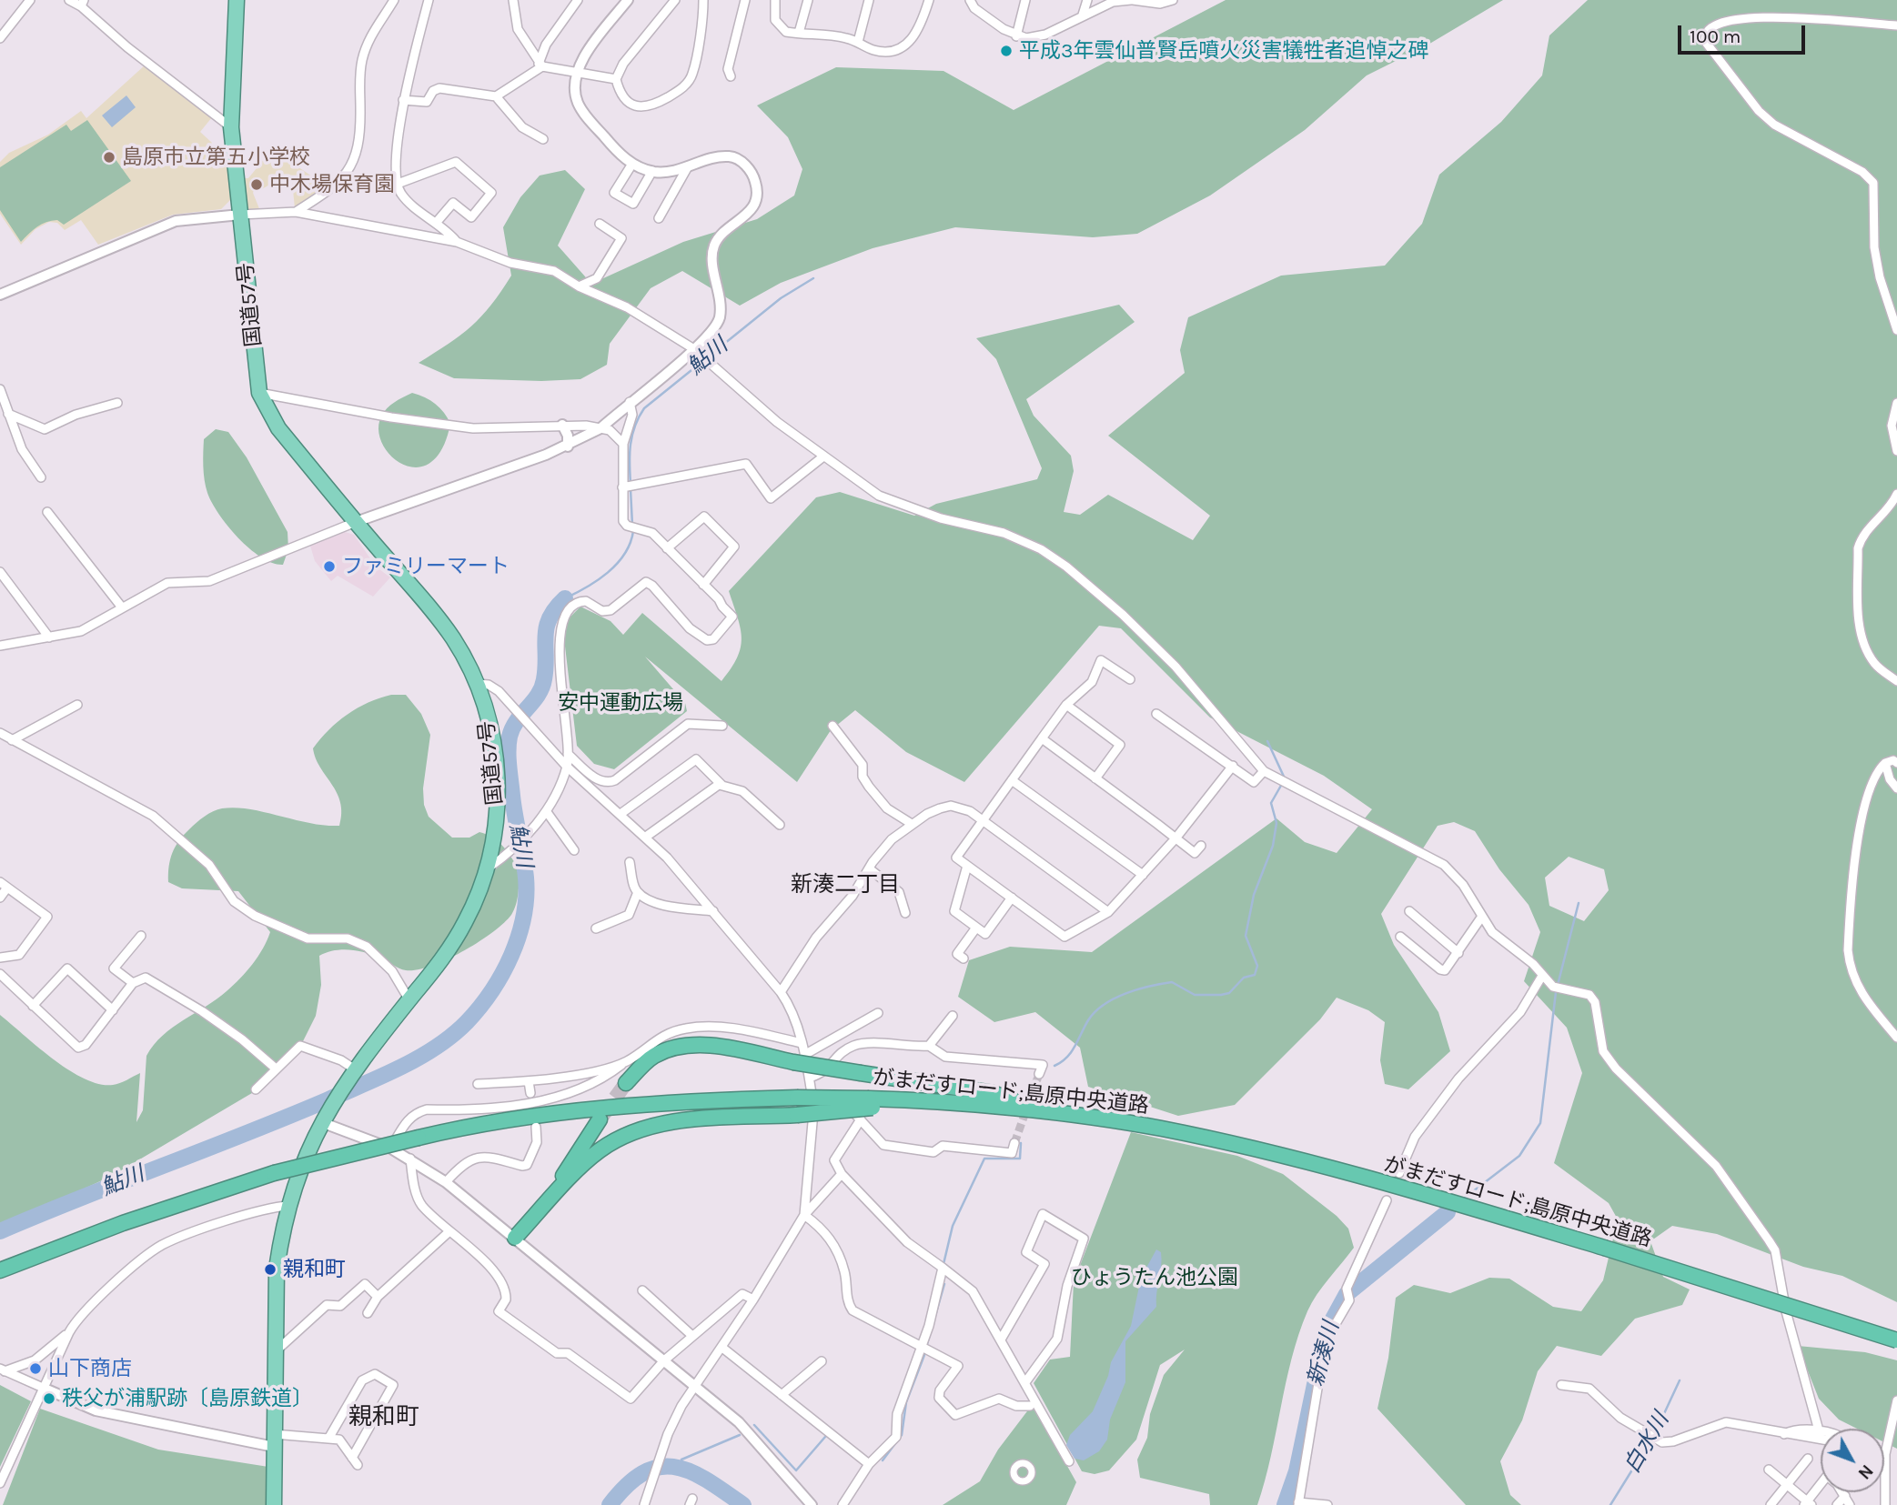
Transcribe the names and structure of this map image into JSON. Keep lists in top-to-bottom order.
{
  "streets": {
    "highway": ["国道57号", "がまだすロード;島原中央道路"]
  },
  "districts": ["新湊二丁目", "親和町"],
  "water": ["鮎川", "新湊川", "白水川"],
  "parks": ["安中運動広場", "ひょうたん池公園"],
  "places": [
    "平成3年雲仙普賢岳噴火災害犠牲者追悼之碑",
    "島原市立第五小学校",
    "中木場保育園",
    "ファミリーマート",
    "親和町",
    "山下商店",
    "秩父が浦駅跡〔島原鉄道〕"
  ],
  "scale_bar": "100 m",
  "north": "bottom right"
}
